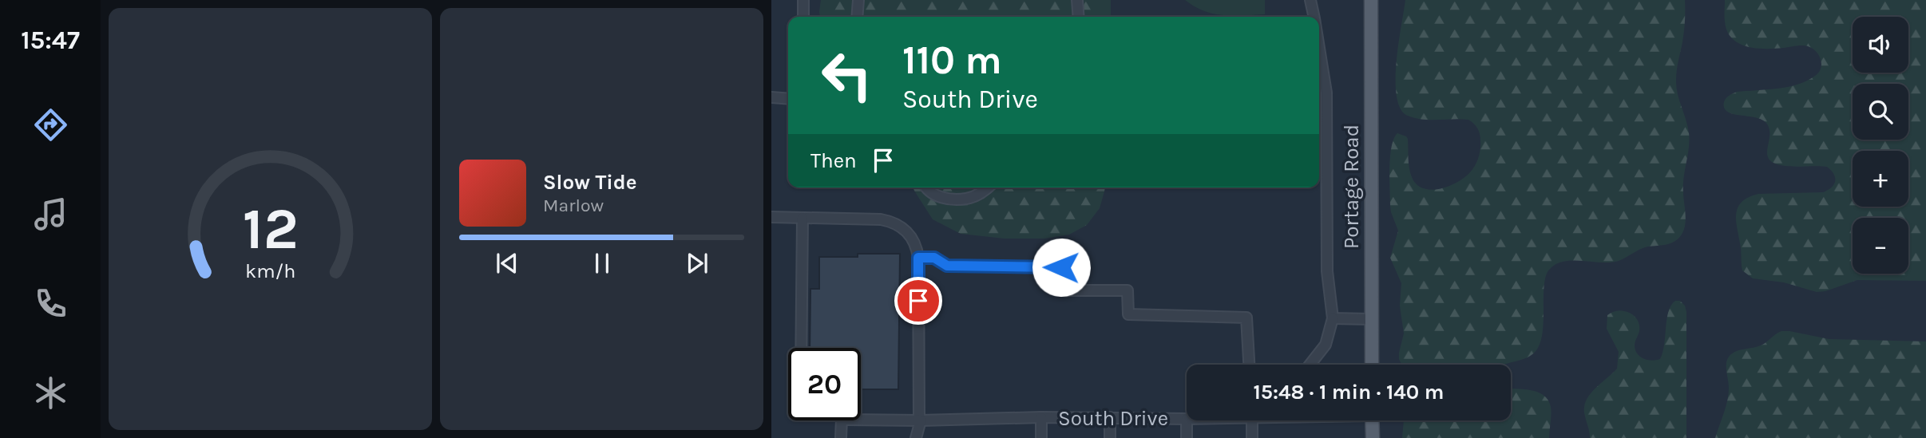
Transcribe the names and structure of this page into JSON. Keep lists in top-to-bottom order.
{
  "streets": {
    "main road": ["Portage Road"],
    "street": ["South Drive"]
  },
  "page": {
    "tabs": "15:47",
    "map_buttons": ["+", "−"],
    "turn": ["110 m", "South Drive"],
    "then": "Then",
    "song": ["Slow Tide", "Marlow"],
    "limit": "20",
    "trip": "15:48 · 1 min · 140 m",
    "gauge": ["12", "km/h"]
  }
}
